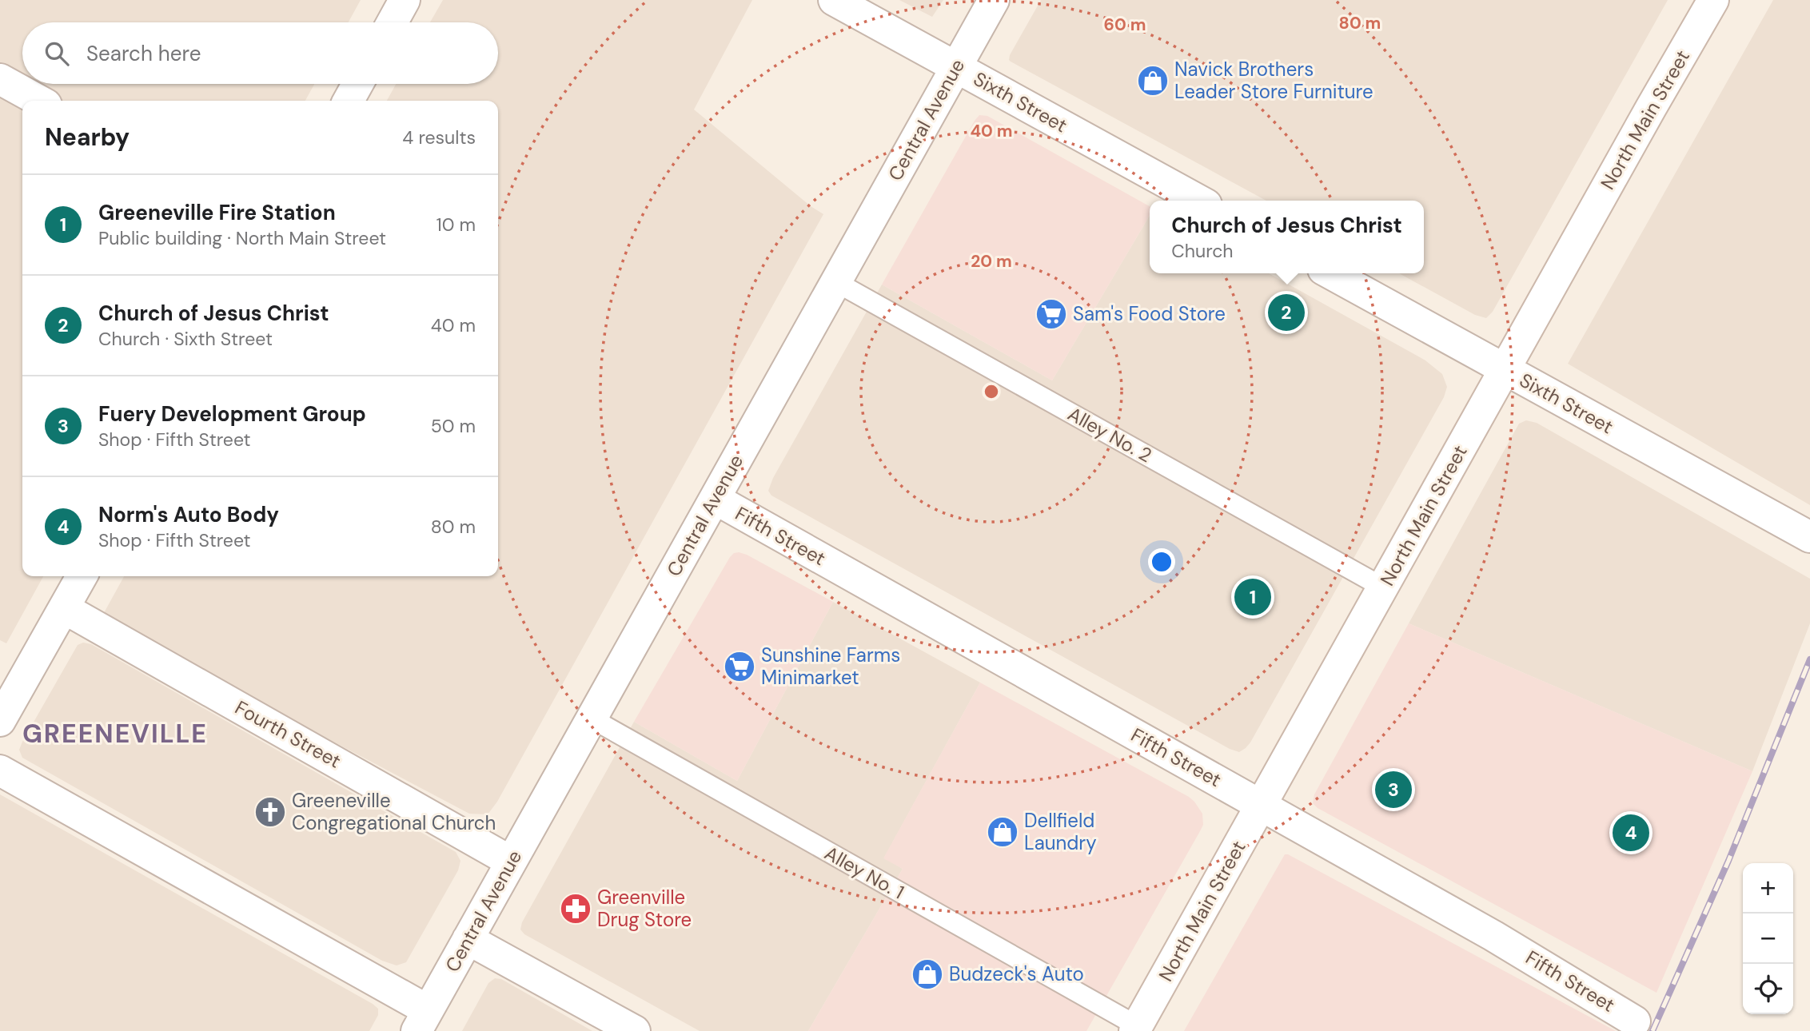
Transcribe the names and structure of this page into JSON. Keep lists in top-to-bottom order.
{
  "streets": {
    "street": [
      "Sixth Street",
      "Central Avenue",
      "North Main Street",
      "Fifth Street",
      "Fourth Street"
    ],
    "lane": ["Alley No. 2", "Alley No. 1"]
  },
  "crossings": [
    ["Sixth Street", "Central Avenue"],
    ["Sixth Street", "North Main Street"],
    ["Central Avenue", "Alley No. 2"],
    ["Central Avenue", "Fifth Street"],
    ["Central Avenue", "Fourth Street"],
    ["Central Avenue", "Alley No. 1"],
    ["North Main Street", "Alley No. 2"],
    ["North Main Street", "Fifth Street"],
    ["North Main Street", "Alley No. 1"]
  ],
  "districts": ["GREENEVILLE"],
  "places": {
    "shop": ["Navick Brothers Leader Store Furniture", "Dellfield Laundry", "Budzeck's Auto"],
    "supermarket": ["Sam's Food Store", "Sunshine Farms Minimarket"],
    "church": ["Greeneville Congregational Church"],
    "pharmacy": ["Greenville Drug Store"]
  },
  "page": {
    "search": "Search here",
    "heading": ["Nearby", "4 results"],
    "list": [
      {
        "mark": "1",
        "name": "Greeneville Fire Station",
        "note": "Public building · North Main Street",
        "value": "10 m"
      },
      {
        "mark": "2",
        "name": "Church of Jesus Christ",
        "note": "Church · Sixth Street",
        "value": "40 m"
      },
      {
        "mark": "3",
        "name": "Fuery Development Group",
        "note": "Shop · Fifth Street",
        "value": "50 m"
      },
      {
        "mark": "4",
        "name": "Norm's Auto Body",
        "note": "Shop · Fifth Street",
        "value": "80 m"
      }
    ],
    "popup": ["Church of Jesus Christ", "Church"],
    "pins": [
      "2",
      "1",
      "3",
      "4"
    ],
    "map_buttons": ["+", "−"]
  },
  "rings": [
    "80 m",
    "60 m",
    "40 m",
    "20 m"
  ]
}
